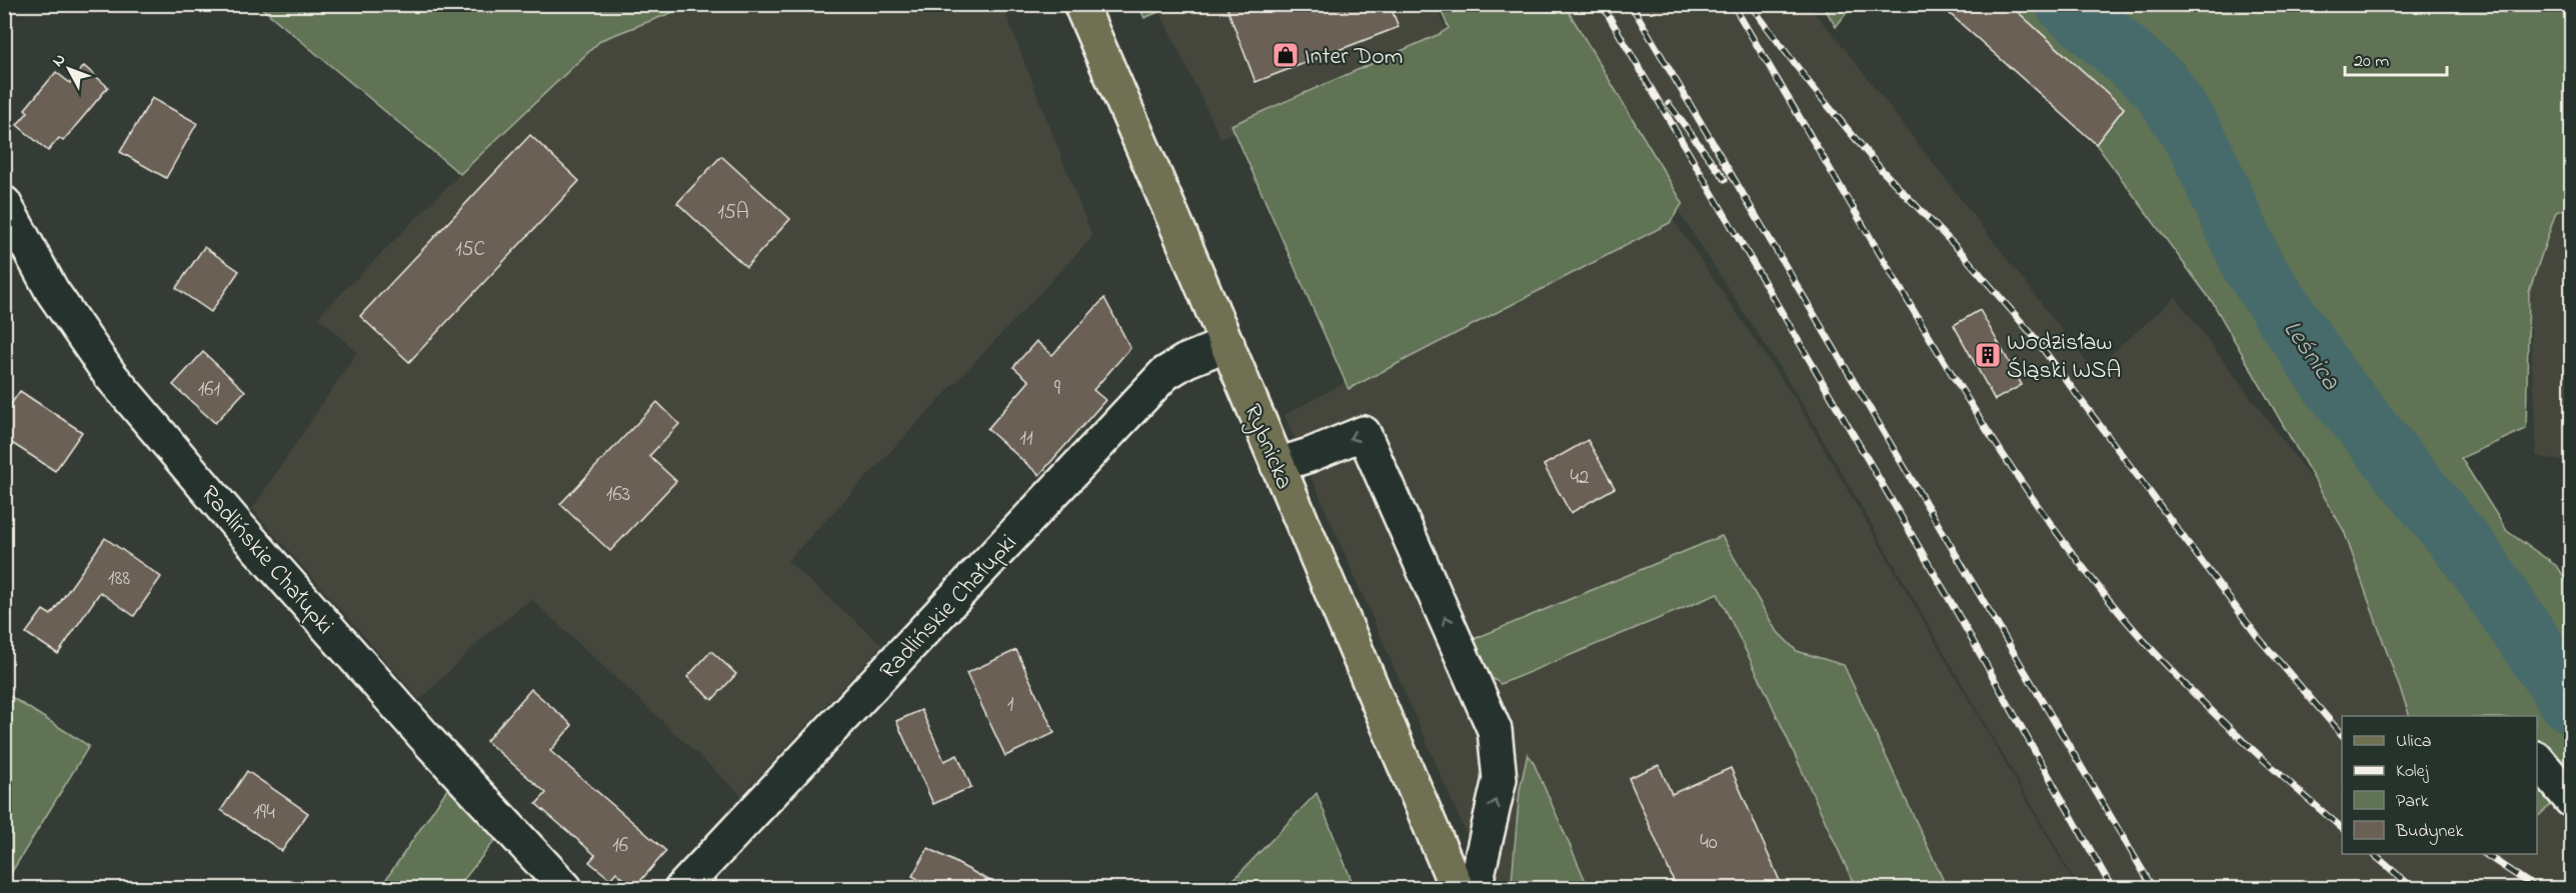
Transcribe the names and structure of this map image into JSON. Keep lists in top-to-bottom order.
{
  "streets": {
    "main road": ["Rybnicka"],
    "street": ["Radlińskie Chałupki"]
  },
  "crossings": [
    ["Rybnicka", "Radlińskie Chałupki"]
  ],
  "water": ["Leśnica"],
  "places": {
    "shop": ["Inter Dom"],
    "building": ["Wodzisław Śląski WSA"]
  },
  "house_numbers": [
    "15A",
    "15C",
    "9",
    "161",
    "11",
    "42",
    "163",
    "188",
    "1",
    "194",
    "40",
    "16"
  ],
  "legend": [
    "Ulica",
    "Kolej",
    "Park",
    "Budynek"
  ],
  "scale_bar": "20 m",
  "north": "top left"
}
